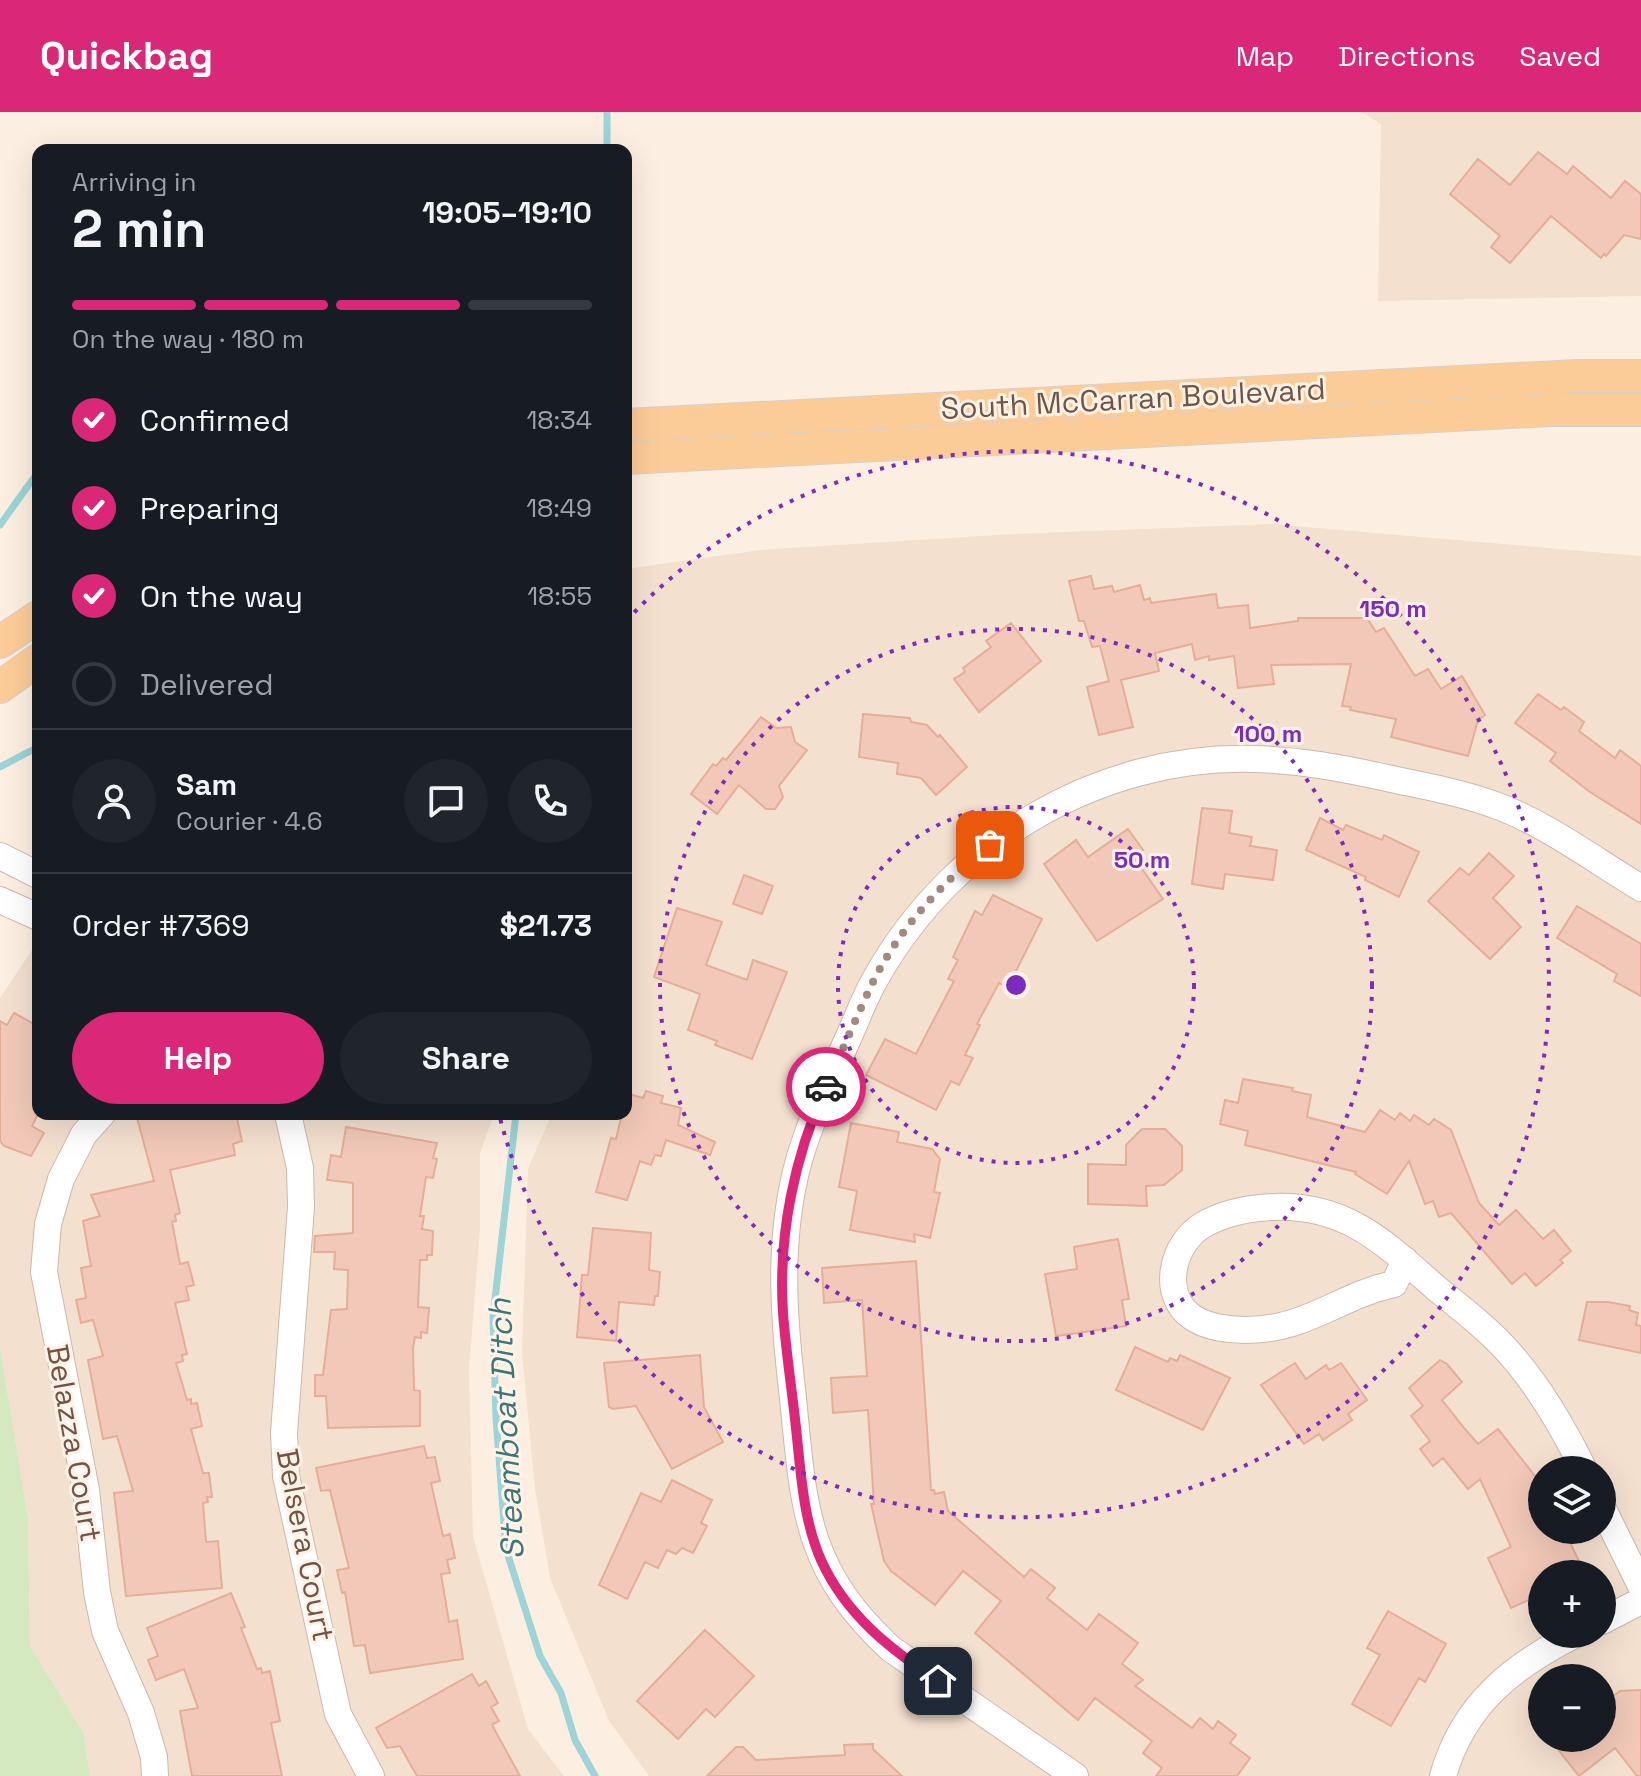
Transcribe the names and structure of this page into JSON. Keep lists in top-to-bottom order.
{
  "streets": {
    "main road": ["South McCarran Boulevard"],
    "street": ["Belazza Court", "Belsera Court"]
  },
  "water": ["Steamboat Ditch"],
  "page": {
    "header": "Quickbag",
    "nav": ["Map", "Directions", "Saved"],
    "heading": ["2 min", "Arriving in", "19:05–19:10"],
    "panel": [
      "Sam",
      "Courier · 4.6",
      "Order #7369",
      "$21.73"
    ],
    "bar": "On the way · 180 m",
    "list": [
      ["Confirmed", "18:34"],
      ["Preparing", "18:49"],
      ["On the way", "18:55"],
      "Delivered"
    ],
    "buttons": ["Help", "Share"],
    "map_buttons": ["+", "−"]
  },
  "rings": ["150 m", "100 m", "50 m"]
}
